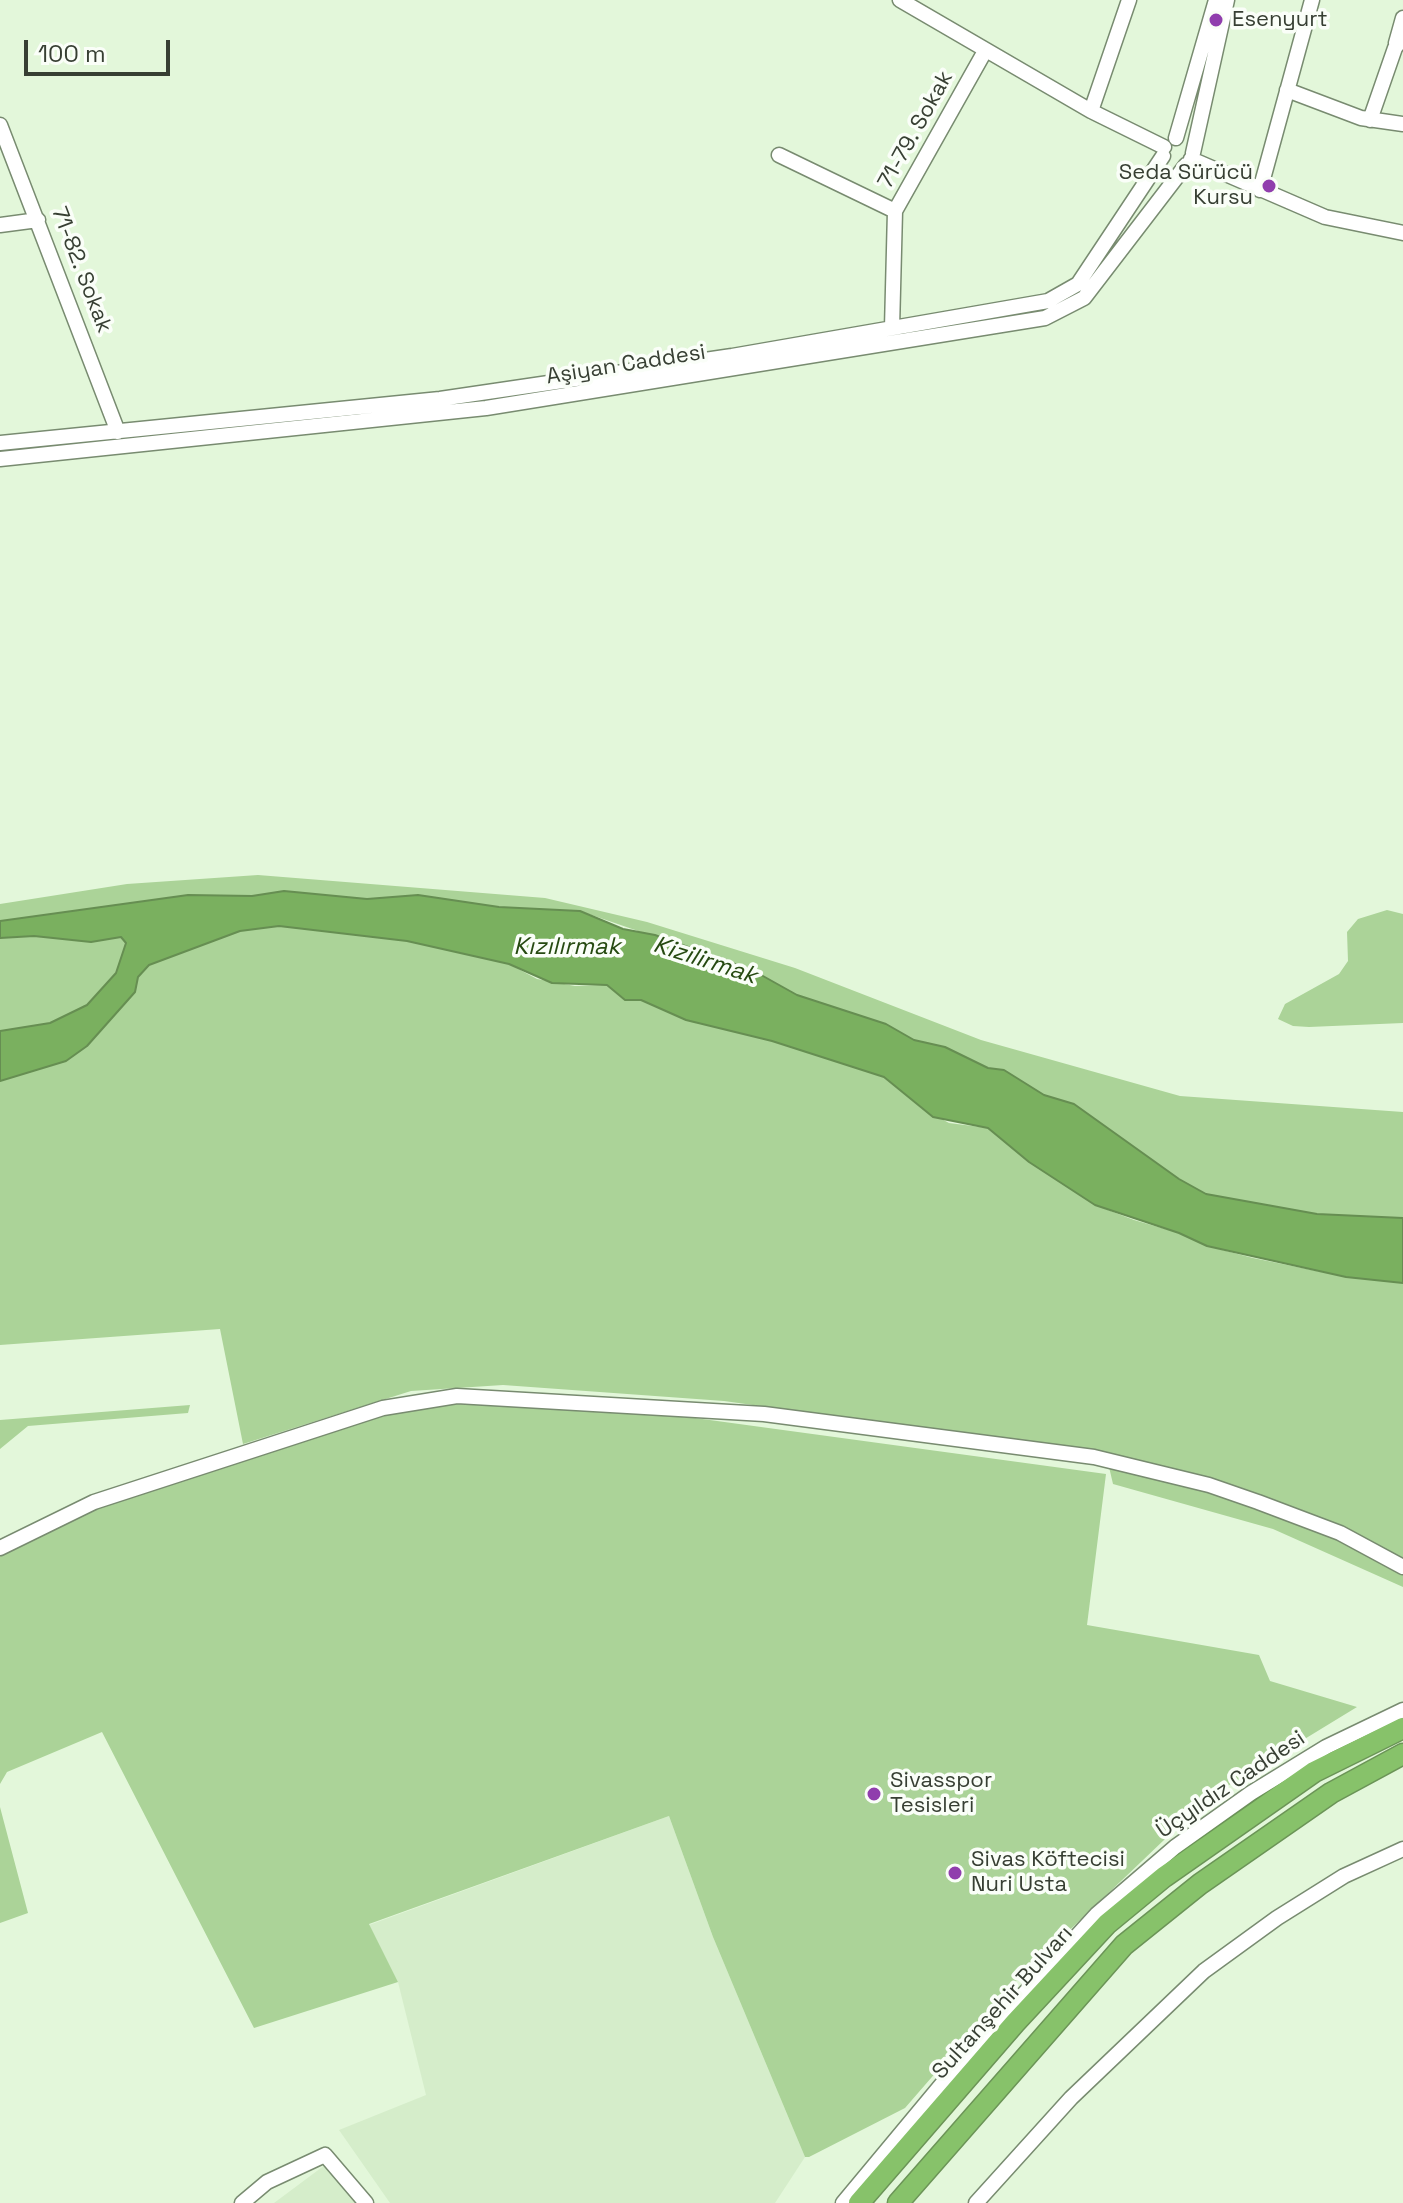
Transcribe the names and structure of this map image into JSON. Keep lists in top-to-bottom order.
{
  "streets": {
    "highway": ["Sultanşehir Bulvarı"],
    "street": [
      "71-79. Sokak",
      "71-82. Sokak",
      "Aşiyan Caddesi",
      "Üçyıldız Caddesi"
    ]
  },
  "crossings": [
    ["71-79. Sokak", "Aşiyan Caddesi"],
    ["71-82. Sokak", "Aşiyan Caddesi"]
  ],
  "water": ["Kızılırmak", "Kizilirmak"],
  "places": [
    "Esenyurt",
    "Seda Sürücü Kursu",
    "Sivasspor Tesisleri",
    "Sivas Köftecisi Nuri Usta"
  ],
  "scale_bar": "100 m"
}
